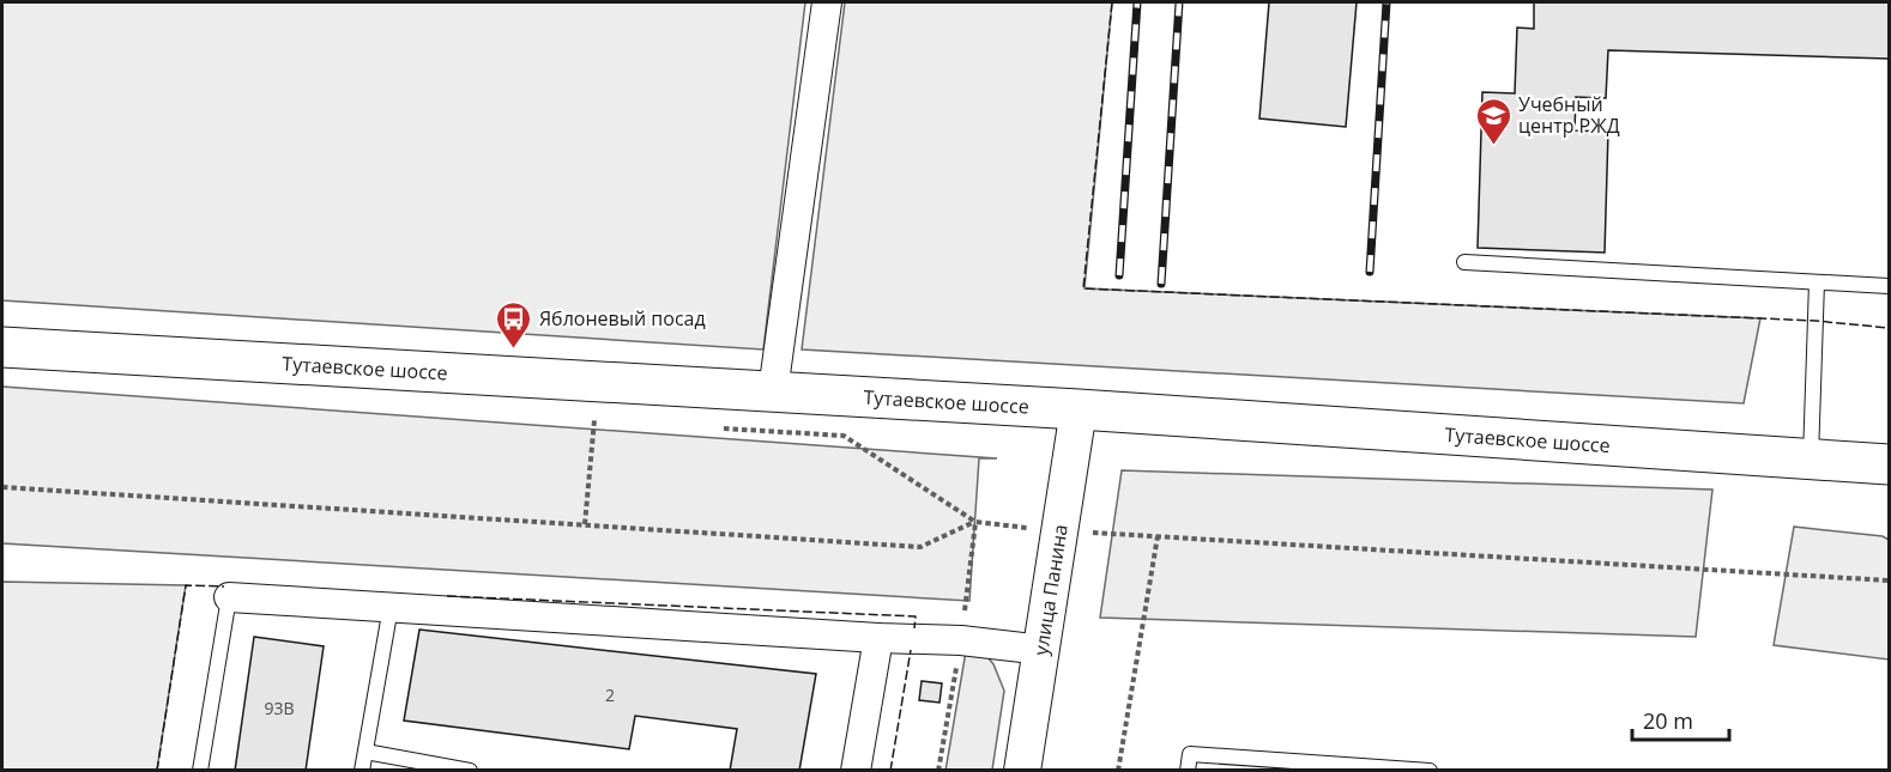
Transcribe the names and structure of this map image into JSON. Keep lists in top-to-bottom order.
{
  "streets": {
    "main road": ["Тутаевское шоссе"],
    "street": ["улица Панина"]
  },
  "crossings": [
    ["Тутаевское шоссе", "улица Панина"]
  ],
  "places": {
    "school or university": ["Учебный центр РЖД"],
    "bus stop": ["Яблоневый посад"]
  },
  "house_numbers": ["2", "93В"],
  "scale_bar": "20 m"
}
